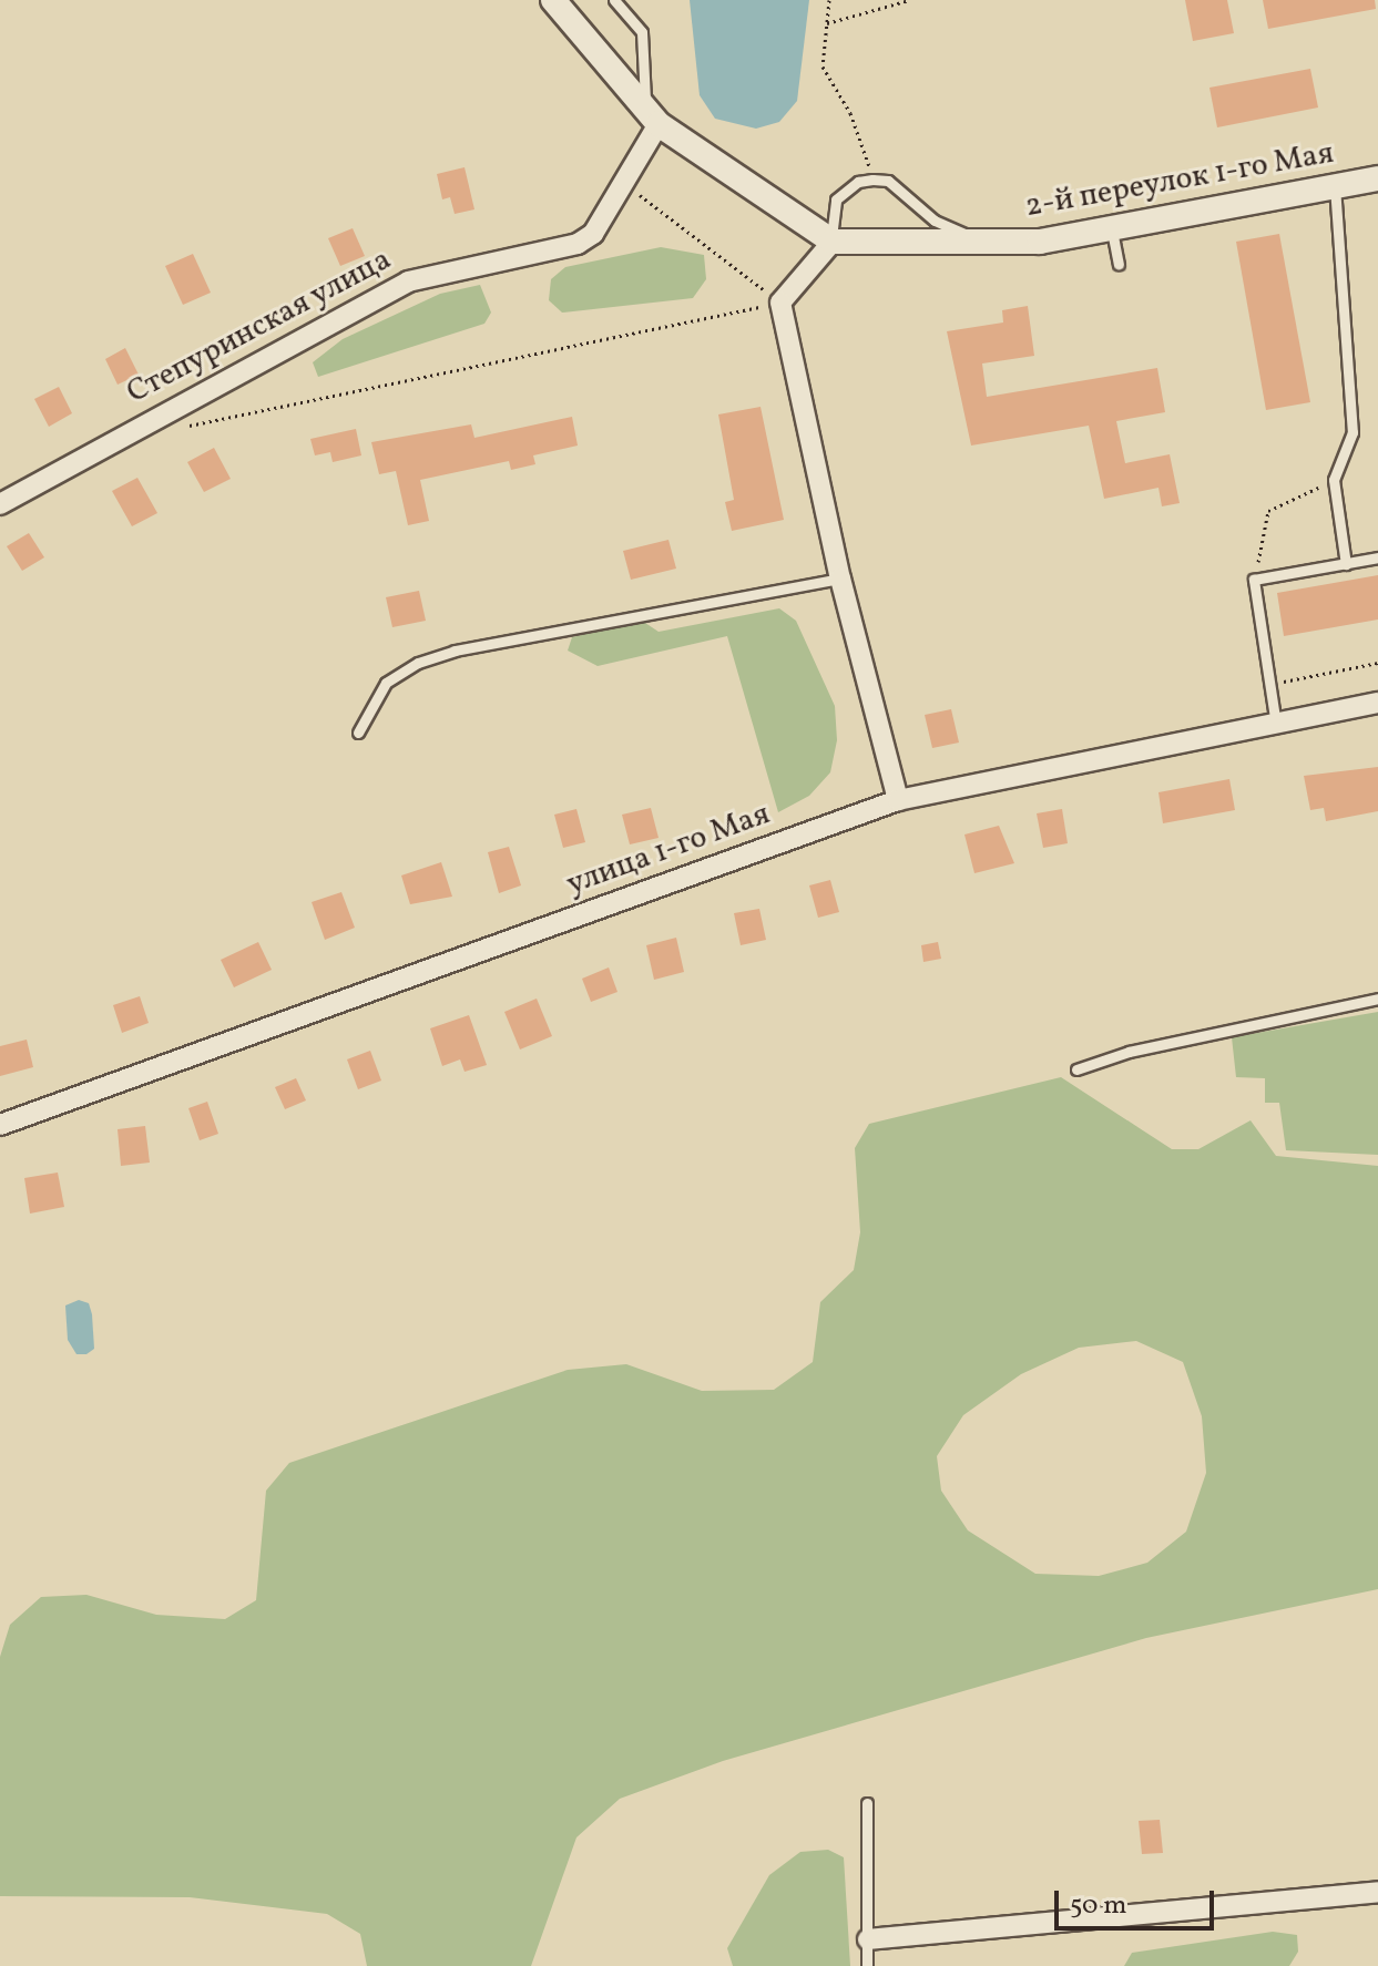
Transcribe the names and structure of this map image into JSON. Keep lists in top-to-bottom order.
{
  "streets": {
    "street": ["2-й переулок 1-го Мая", "Степуринская улица", "улица 1-го Мая"]
  },
  "scale_bar": "50 m"
}
